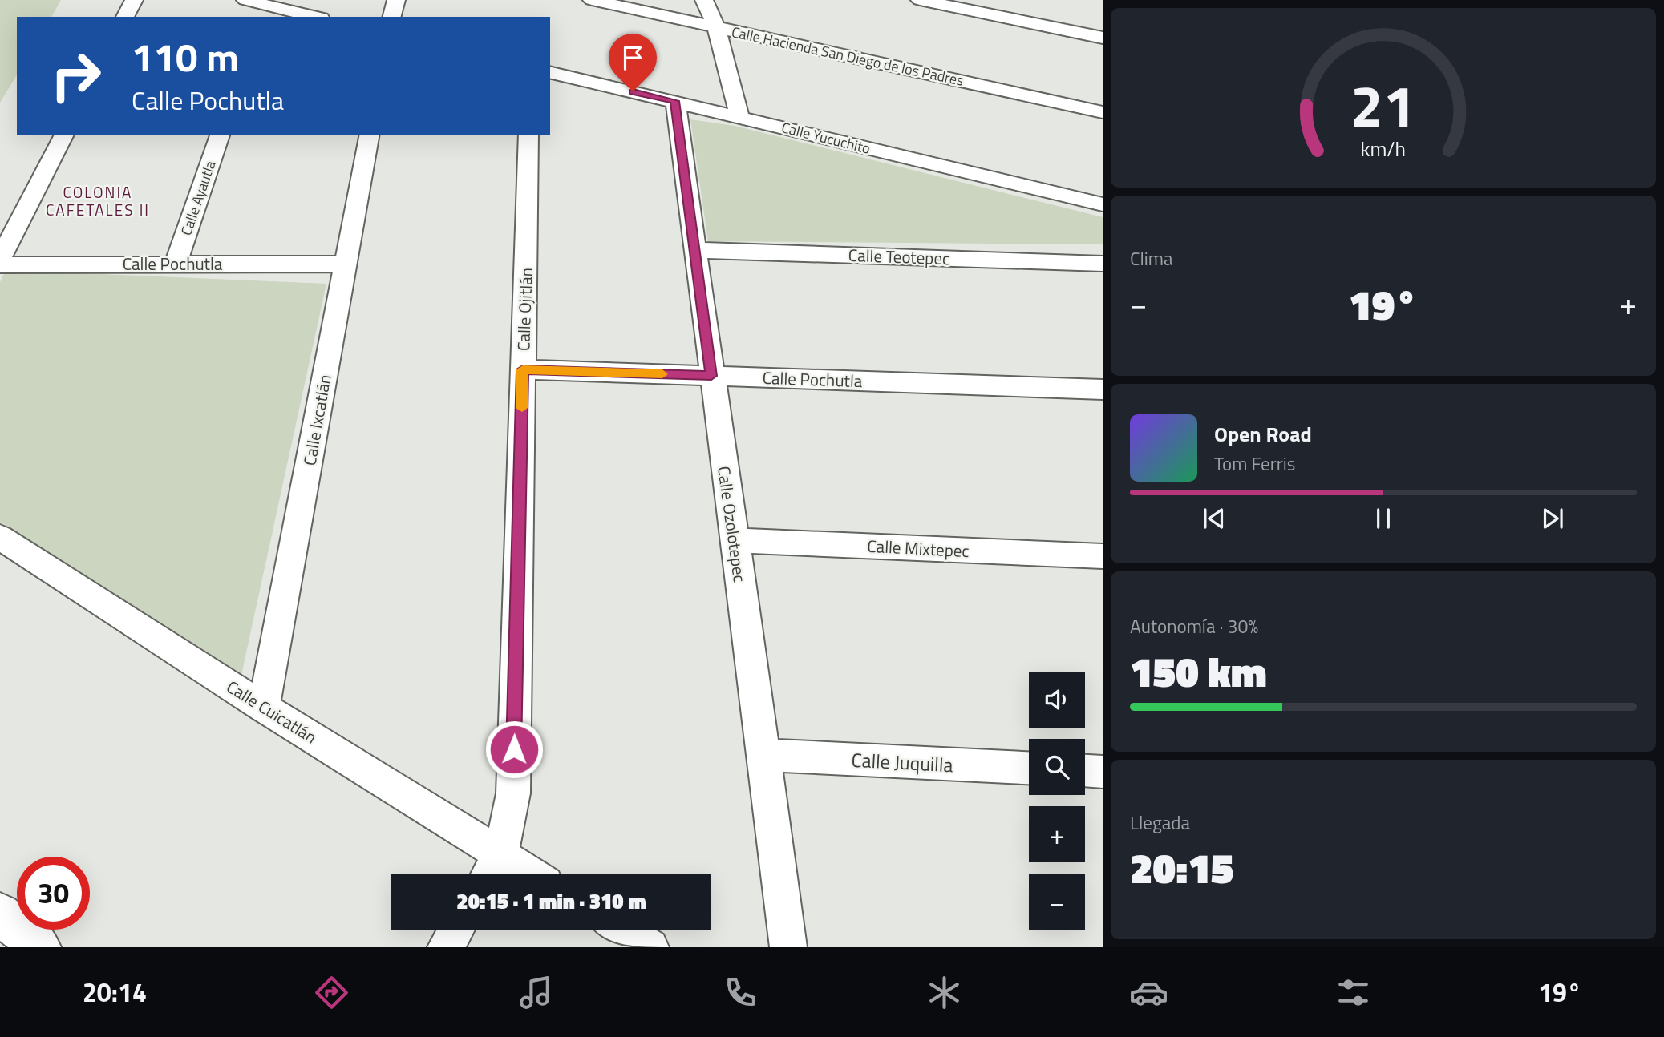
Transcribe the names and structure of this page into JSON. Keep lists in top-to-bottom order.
{
  "streets": {
    "street": [
      "Calle Hacienda San Diego de los Padres",
      "Calle Yucuchito",
      "Calle Ayautla",
      "Calle Teotepec",
      "Calle Pochutla",
      "Calle Ojitlán",
      "Calle Ixcatlán",
      "Calle Ozolotepec",
      "Calle Mixtepec",
      "Calle Cuicatlán",
      "Calle Juquilla"
    ]
  },
  "crossings": [
    ["Calle Yucuchito", "Calle Ozolotepec"],
    ["Calle Ayautla", "Calle Pochutla"],
    ["Calle Teotepec", "Calle Ozolotepec"],
    ["Calle Pochutla", "Calle Ojitlán"],
    ["Calle Pochutla", "Calle Ixcatlán"],
    ["Calle Pochutla", "Calle Ozolotepec"],
    ["Calle Ojitlán", "Calle Cuicatlán"],
    ["Calle Ixcatlán", "Calle Cuicatlán"],
    ["Calle Ozolotepec", "Calle Mixtepec"],
    ["Calle Ozolotepec", "Calle Juquilla"]
  ],
  "districts": ["COLONIA CAFETALES II"],
  "page": {
    "turn": ["110 m", "Calle Pochutla"],
    "tile": [
      "Clima",
      ["Autonomía · 30%", "150 km"],
      ["Llegada", "20:15"]
    ],
    "heat": ["−", "19°", "+"],
    "song": ["Open Road", "Tom Ferris"],
    "map_buttons": ["+", "−"],
    "limit": "30",
    "trip": "20:15 · 1 min · 310 m",
    "tabs": ["20:14", "19°"],
    "gauge": ["21", "km/h"]
  }
}
